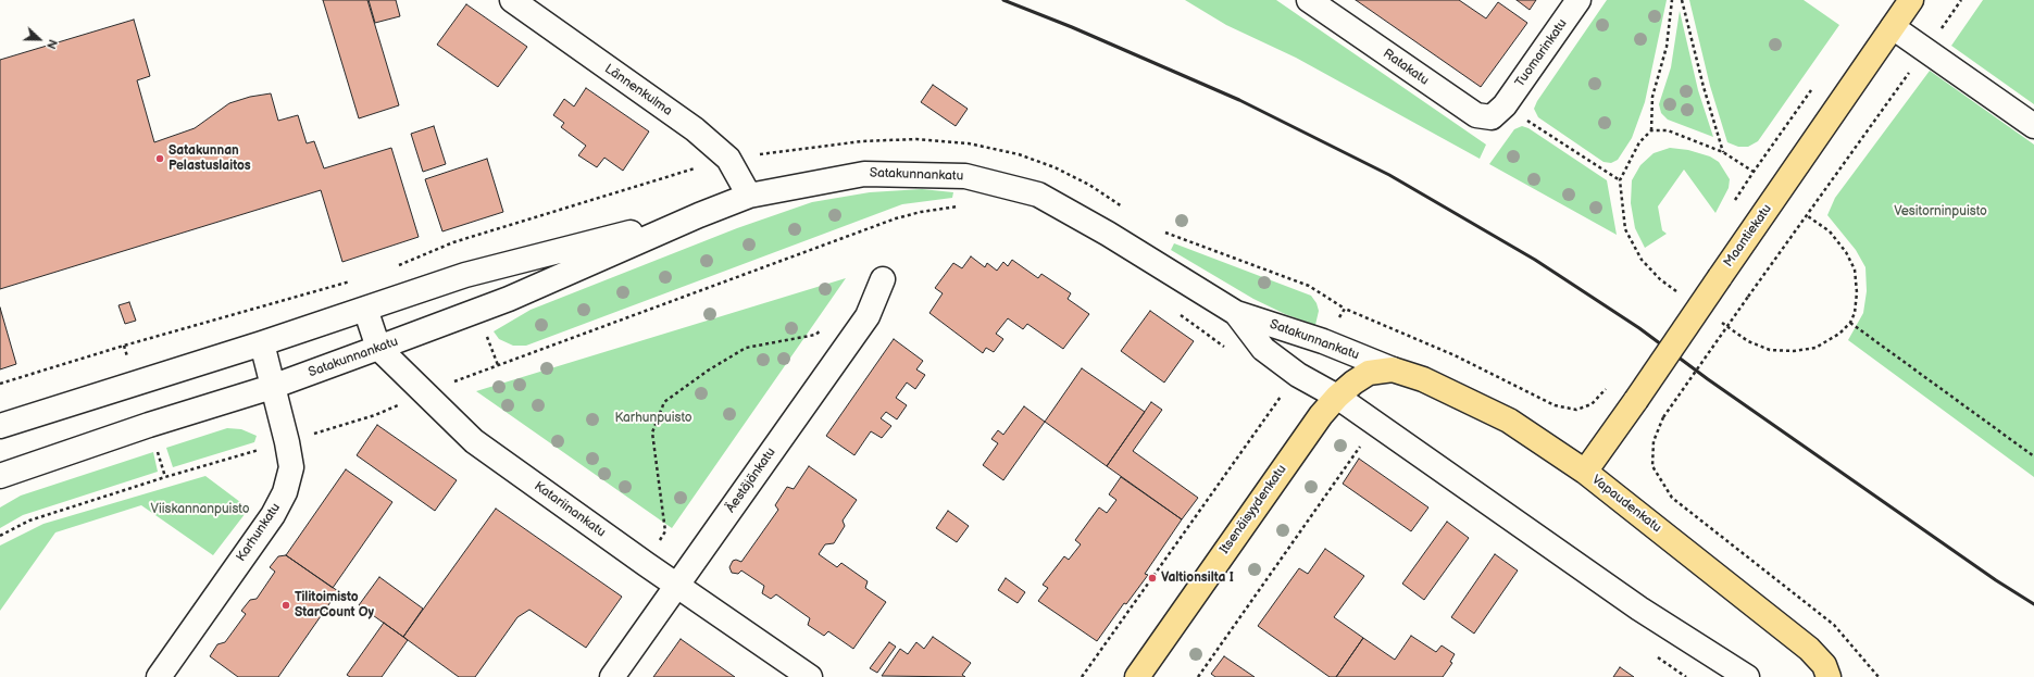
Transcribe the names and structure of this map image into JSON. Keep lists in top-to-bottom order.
{
  "streets": {
    "main road": ["Maantiekatu", "Vapaudenkatu", "Itsenäisyydenkatu"],
    "street": [
      "Tuomarinkatu",
      "Ratakatu",
      "Lännenkulma",
      "Satakunnankatu",
      "Äestäjänkatu",
      "Katariinankatu",
      "Karhunkatu"
    ]
  },
  "crossings": [
    ["Tuomarinkatu", "Ratakatu"],
    ["Lännenkulma", "Satakunnankatu"],
    ["Satakunnankatu", "Vapaudenkatu"],
    ["Satakunnankatu", "Katariinankatu"],
    ["Satakunnankatu", "Itsenäisyydenkatu"],
    ["Satakunnankatu", "Karhunkatu"],
    ["Maantiekatu", "Vapaudenkatu"],
    ["Äestäjänkatu", "Katariinankatu"],
    ["Vapaudenkatu", "Itsenäisyydenkatu"]
  ],
  "parks": ["Vesitorninpuisto", "Karhunpuisto", "Viiskannanpuisto"],
  "places": ["Satakunnan Pelastuslaitos", "Valtionsilta I", "Tilitoimisto StarCount Oy"],
  "north": "right"
}
